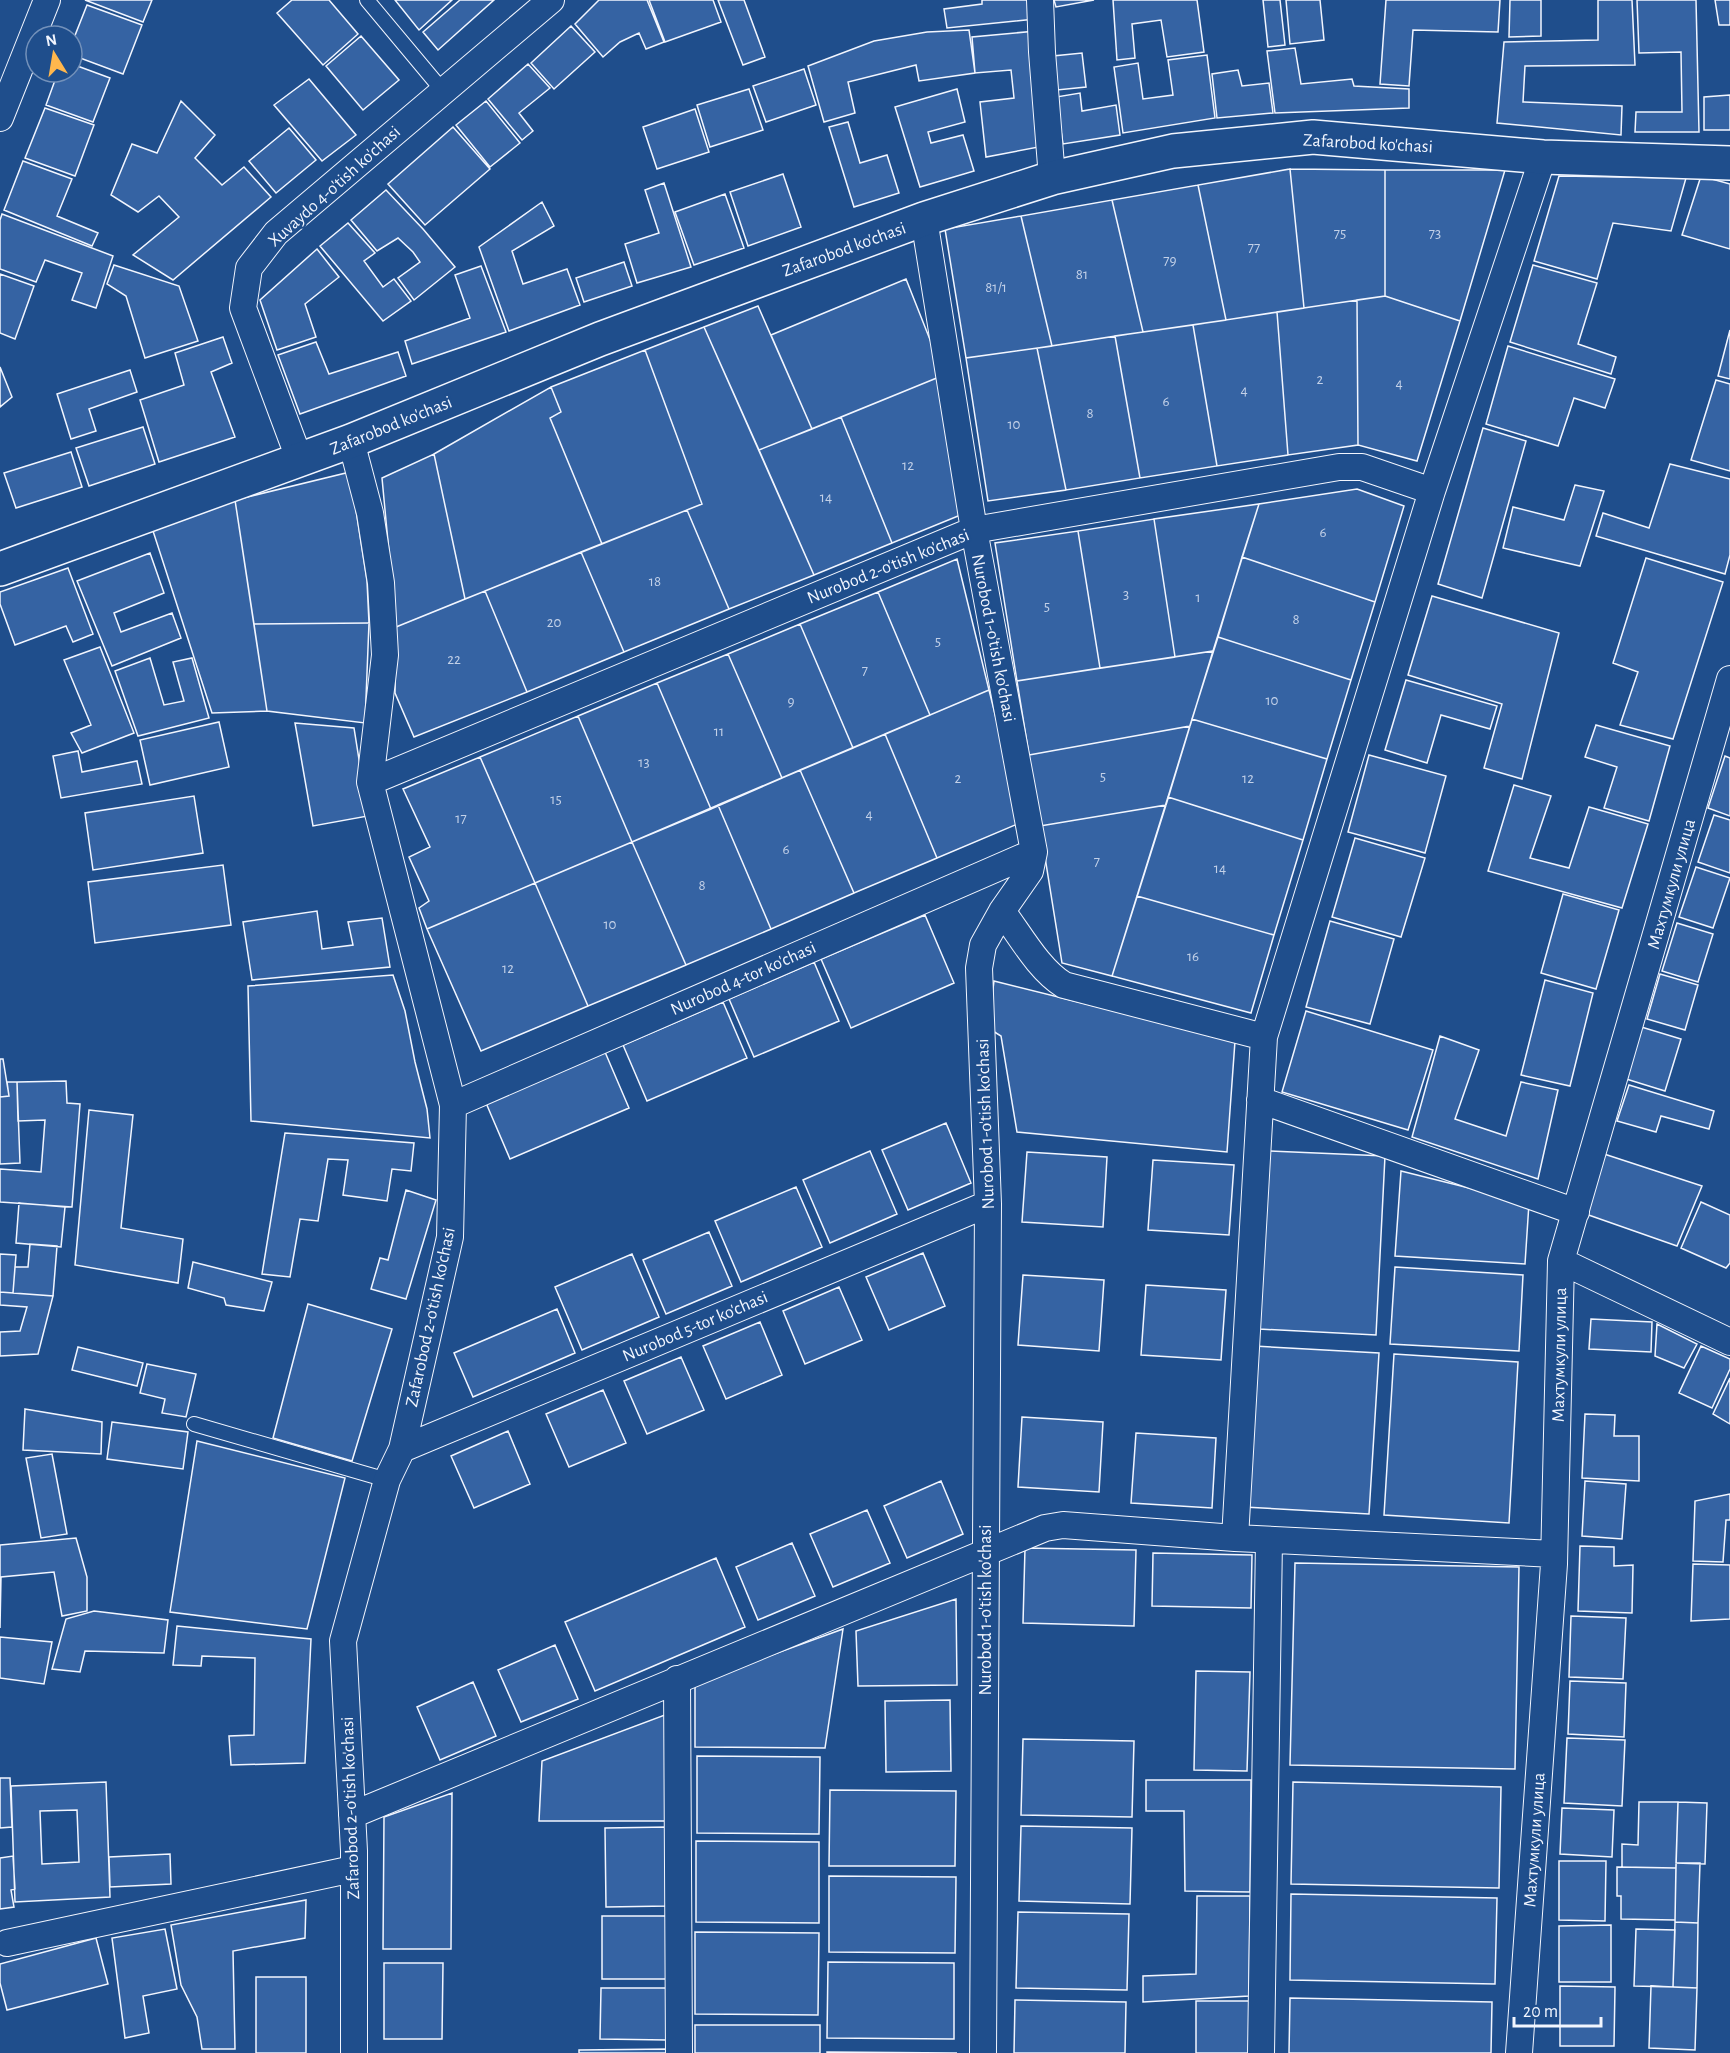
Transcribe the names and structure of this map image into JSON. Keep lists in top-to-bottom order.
{
  "streets": {
    "street": [
      "Zafarobod ko'chasi",
      "Xuvaydo 4-o'tish ko'chasi",
      "Nurobod 2-o'tish ko'chasi",
      "Nurobod 1-o'tish ko'chasi",
      "Махтумкули улица",
      "Nurobod 4-tor ko'chasi",
      "Zafarobod 2-o'tish ko'chasi",
      "Nurobod 5-tor ko'chasi"
    ]
  },
  "crossings": [
    ["Zafarobod ko'chasi", "Xuvaydo 4-o'tish ko'chasi"],
    ["Zafarobod ko'chasi", "Nurobod 1-o'tish ko'chasi"],
    ["Zafarobod ko'chasi", "Zafarobod 2-o'tish ko'chasi"],
    ["Nurobod 2-o'tish ko'chasi", "Nurobod 1-o'tish ko'chasi"],
    ["Nurobod 2-o'tish ko'chasi", "Zafarobod 2-o'tish ko'chasi"],
    ["Nurobod 1-o'tish ko'chasi", "Nurobod 4-tor ko'chasi"],
    ["Nurobod 1-o'tish ko'chasi", "Nurobod 5-tor ko'chasi"],
    ["Nurobod 4-tor ko'chasi", "Zafarobod 2-o'tish ko'chasi"],
    ["Zafarobod 2-o'tish ko'chasi", "Nurobod 5-tor ko'chasi"]
  ],
  "house_numbers": [
    "75",
    "73",
    "77",
    "79",
    "81",
    "81/1",
    "2",
    "4",
    "4",
    "6",
    "8",
    "10",
    "12",
    "14",
    "6",
    "18",
    "3",
    "1",
    "5",
    "8",
    "20",
    "5",
    "22",
    "7",
    "10",
    "9",
    "11",
    "13",
    "5",
    "2",
    "12",
    "15",
    "4",
    "17",
    "6",
    "7",
    "14",
    "8",
    "10",
    "16",
    "12"
  ],
  "scale_bar": "20 m",
  "north": "top"
}
